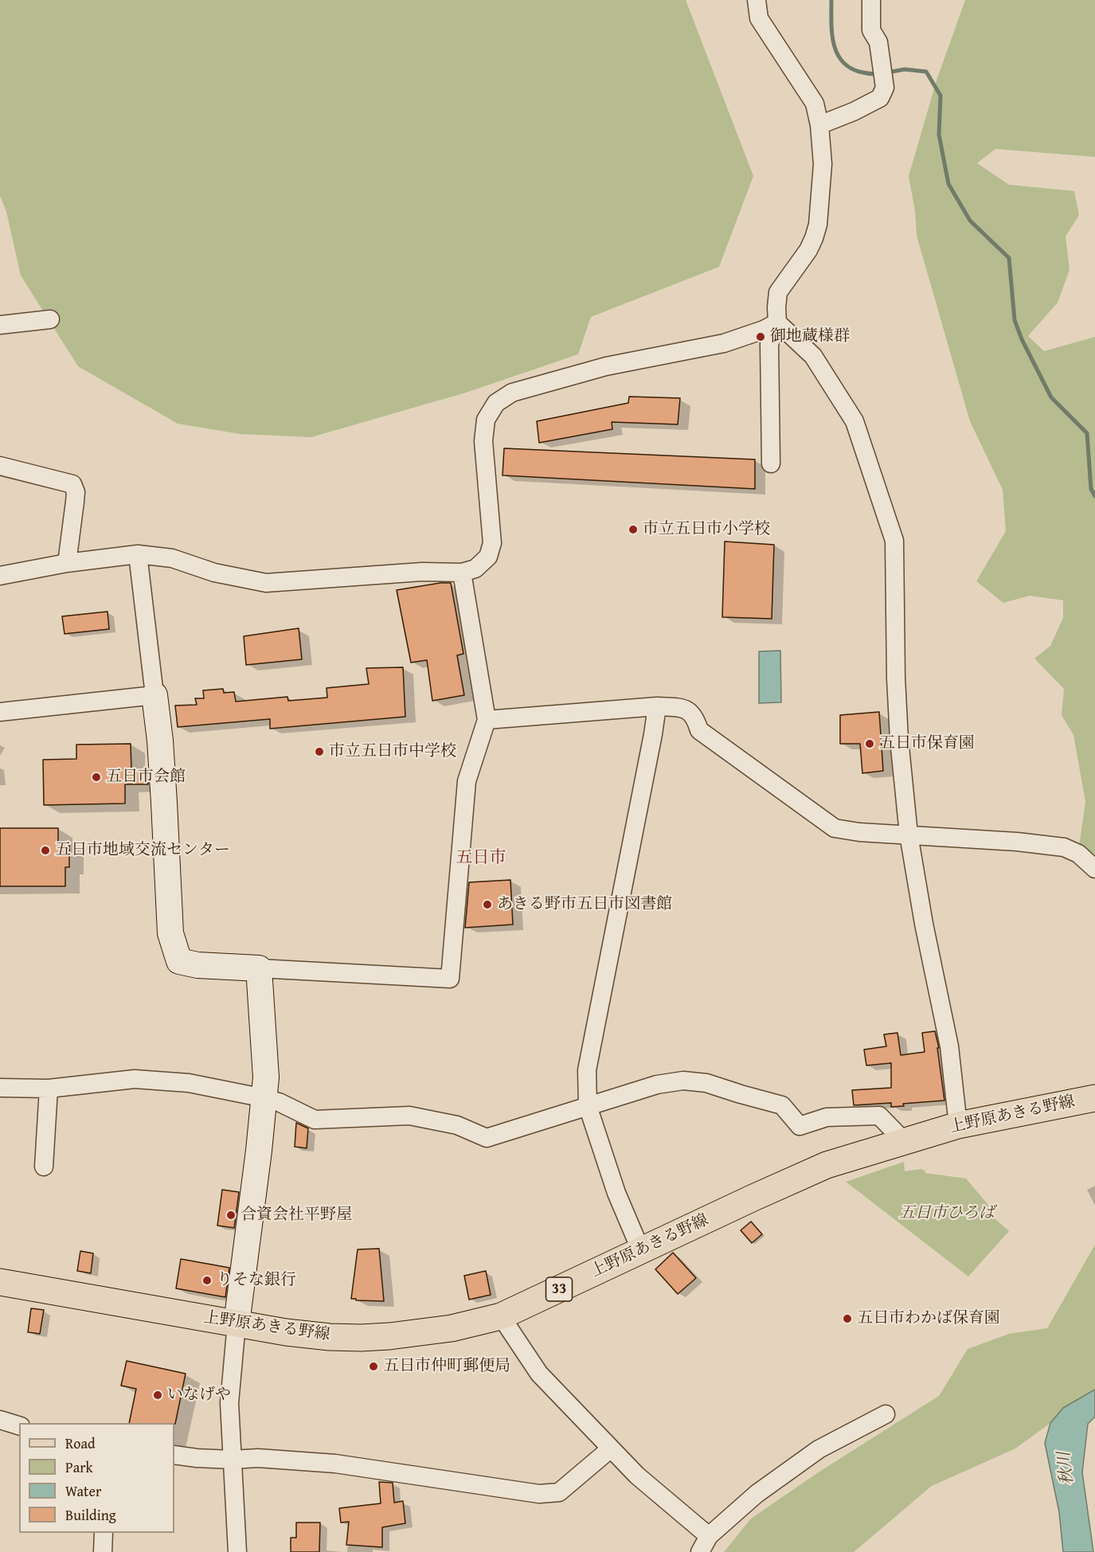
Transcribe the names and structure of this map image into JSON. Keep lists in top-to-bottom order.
{
  "streets": {
    "main road": ["上野原あきる野線", "33"]
  },
  "districts": ["五日市"],
  "water": ["秋川"],
  "parks": ["五日市ひろば"],
  "places": [
    "御地蔵様群",
    "市立五日市小学校",
    "五日市保育園",
    "市立五日市中学校",
    "五日市会館",
    "五日市地域交流センター",
    "あきる野市五日市図書館",
    "合資会社平野屋",
    "りそな銀行",
    "五日市わかば保育園",
    "五日市仲町郵便局",
    "いなげや"
  ],
  "legend": [
    "Road",
    "Park",
    "Water",
    "Building"
  ]
}
